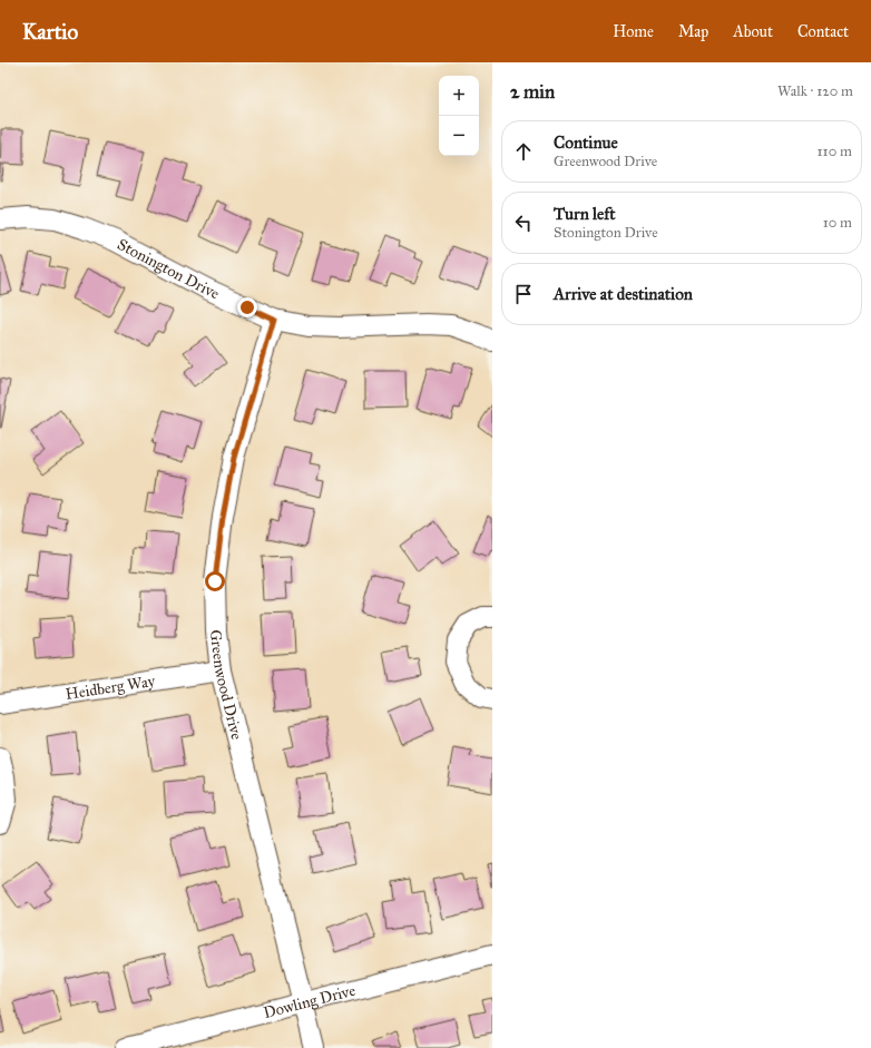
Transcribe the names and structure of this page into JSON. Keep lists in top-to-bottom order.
{
  "streets": {
    "street": [
      "Stonington Drive",
      "Greenwood Drive",
      "Heidberg Way",
      "Dowling Drive"
    ]
  },
  "crossings": [
    ["Stonington Drive", "Greenwood Drive"],
    ["Greenwood Drive", "Heidberg Way"],
    ["Greenwood Drive", "Dowling Drive"]
  ],
  "page": {
    "header": "Kartio",
    "nav": [
      "Home",
      "Map",
      "About",
      "Contact"
    ],
    "heading": ["2 min", "Walk · 120 m"],
    "map_buttons": ["+", "−"],
    "list": [
      ["Continue", "Greenwood Drive", "110 m"],
      ["Turn left", "Stonington Drive", "10 m"],
      "Arrive at destination"
    ]
  }
}
